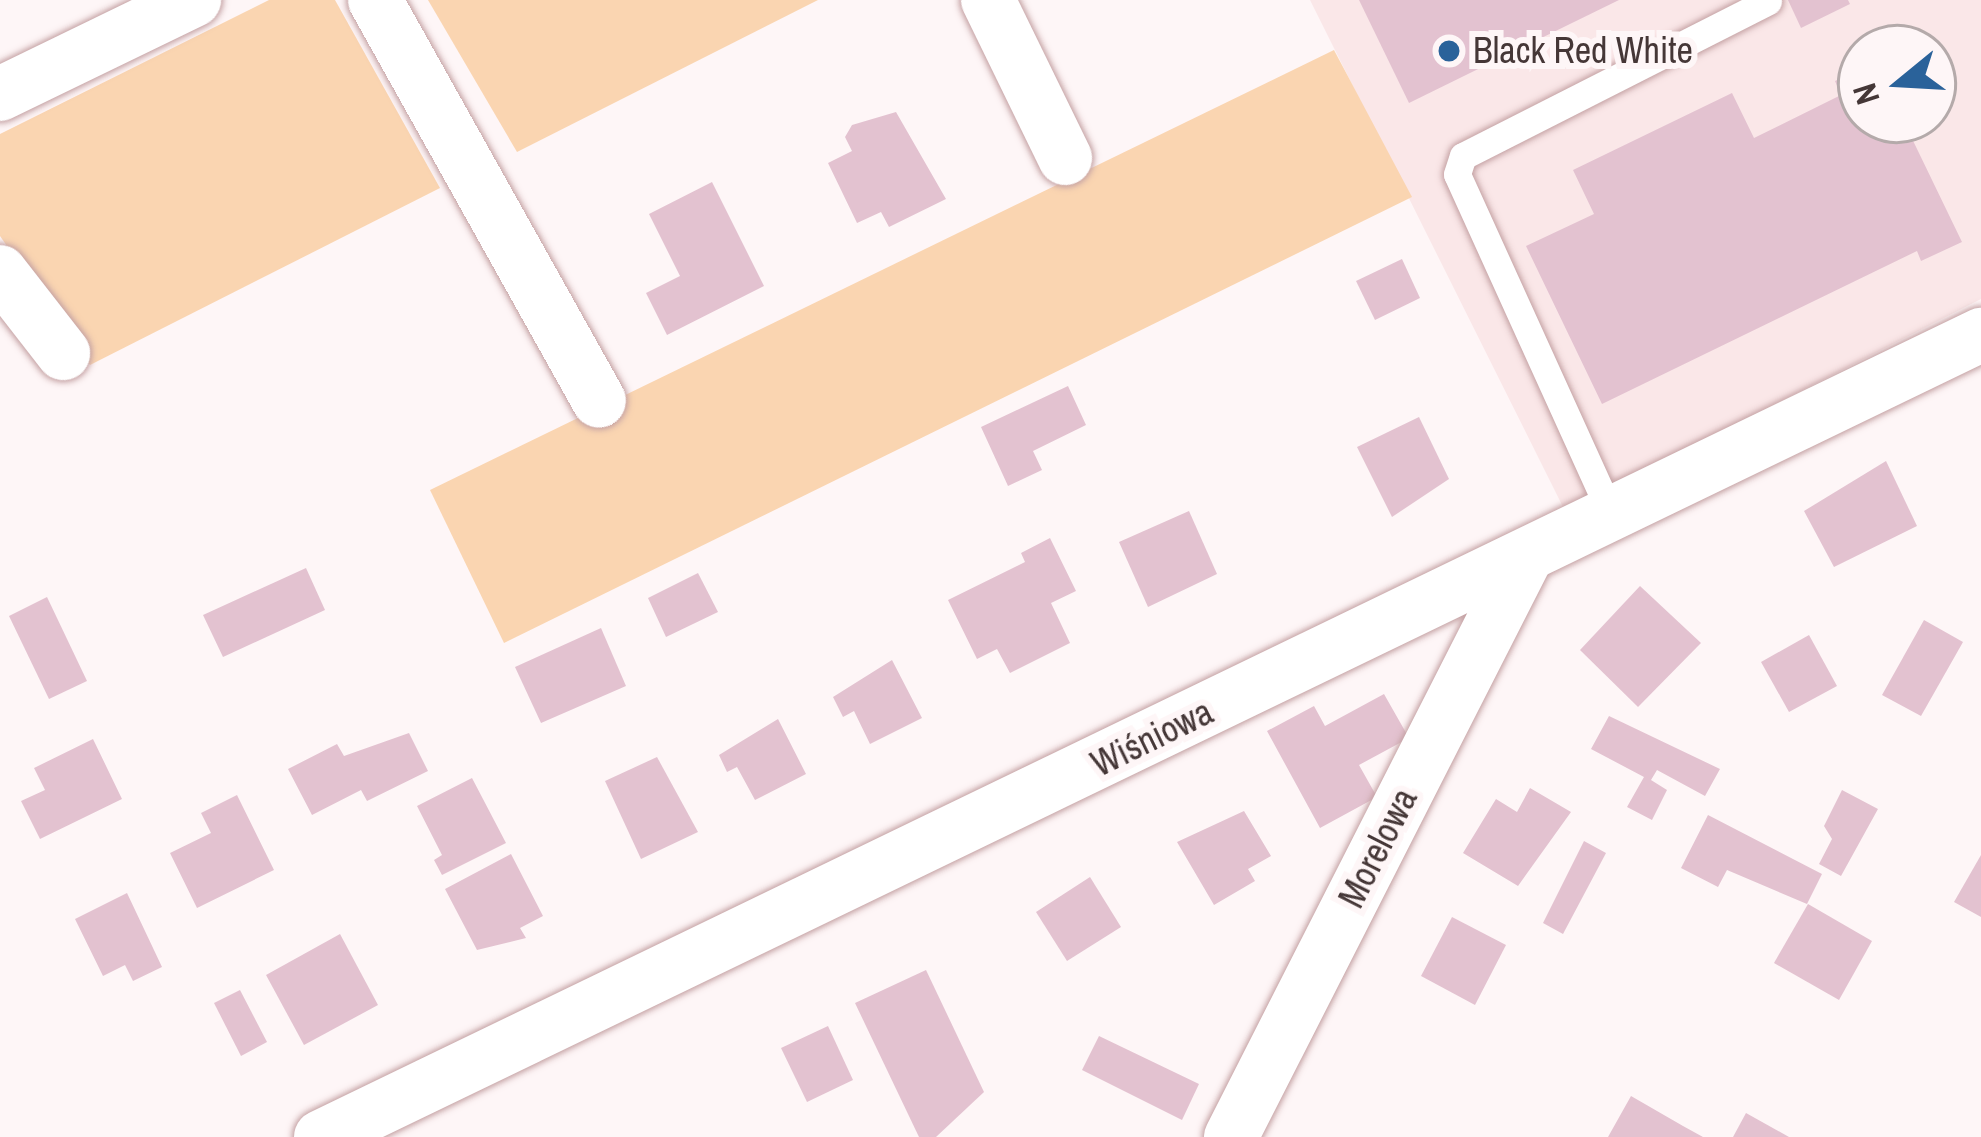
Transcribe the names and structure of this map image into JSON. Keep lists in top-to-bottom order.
{
  "streets": {
    "street": ["Wiśniowa", "Morelowa"]
  },
  "crossings": [
    ["Wiśniowa", "Morelowa"]
  ],
  "places": ["Black Red White"],
  "north": "left"
}
